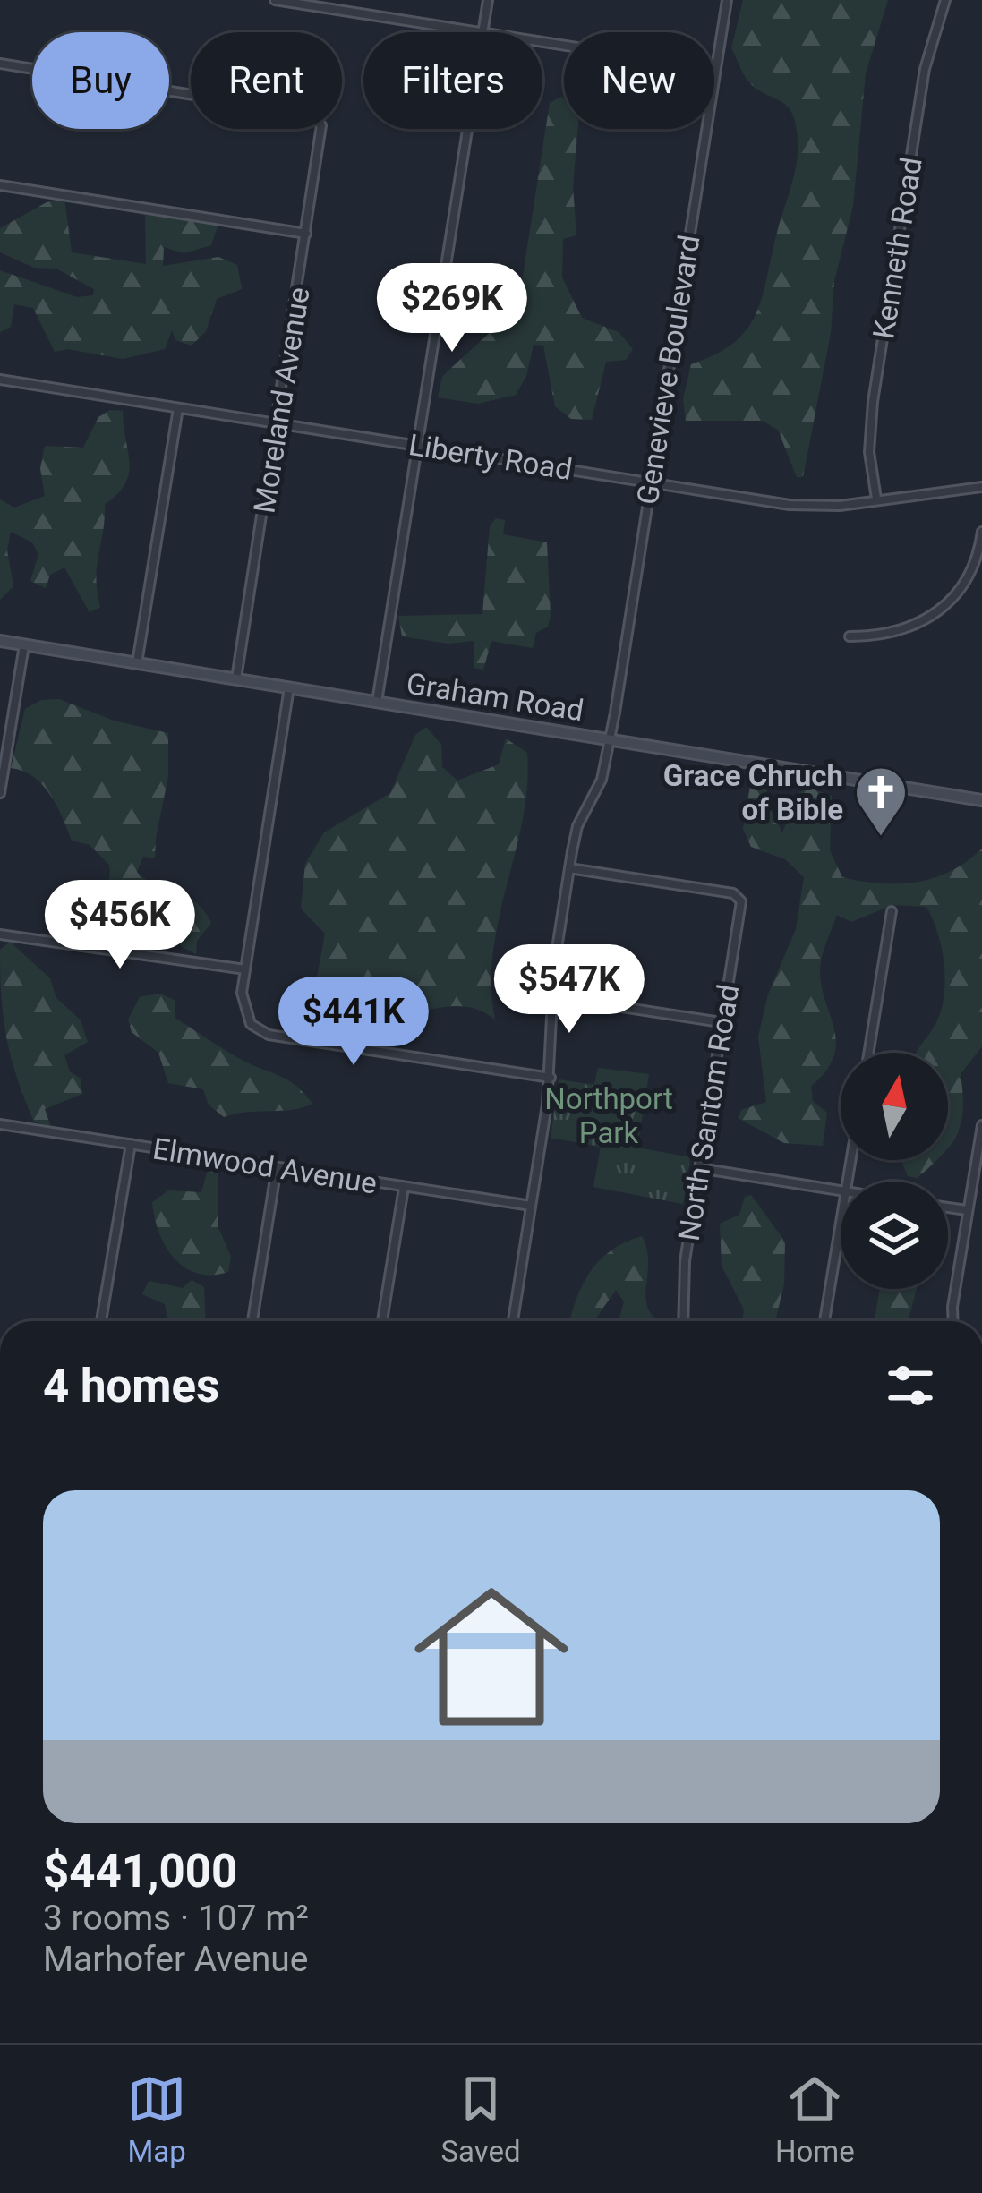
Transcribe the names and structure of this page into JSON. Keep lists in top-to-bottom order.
{
  "streets": {
    "main road": ["Graham Road"],
    "street": [
      "Kenneth Road",
      "Genevieve Boulevard",
      "Moreland Avenue",
      "Liberty Road",
      "North Santom Road",
      "Elmwood Avenue"
    ]
  },
  "crossings": [
    ["Kenneth Road", "Liberty Road"],
    ["Genevieve Boulevard", "Liberty Road"],
    ["Genevieve Boulevard", "Graham Road"],
    ["Genevieve Boulevard", "North Santom Road"],
    ["Genevieve Boulevard", "Elmwood Avenue"],
    ["Moreland Avenue", "Liberty Road"],
    ["Moreland Avenue", "Graham Road"]
  ],
  "parks": ["Northport Park"],
  "places": {
    "church": ["Grace Chruch of Bible"]
  },
  "north": "top",
  "page": {
    "chip": [
      "Buy",
      "Rent",
      "Filters",
      "New"
    ],
    "price": [
      "$269K",
      "$456K",
      "$547K",
      "$441K"
    ],
    "heading": "4 homes",
    "list": [
      {
        "name": "$441,000",
        "note": "3 rooms · 107 m² · Marhofer Avenue"
      }
    ],
    "tabs": ["Map", "Saved", "Home"]
  }
}
